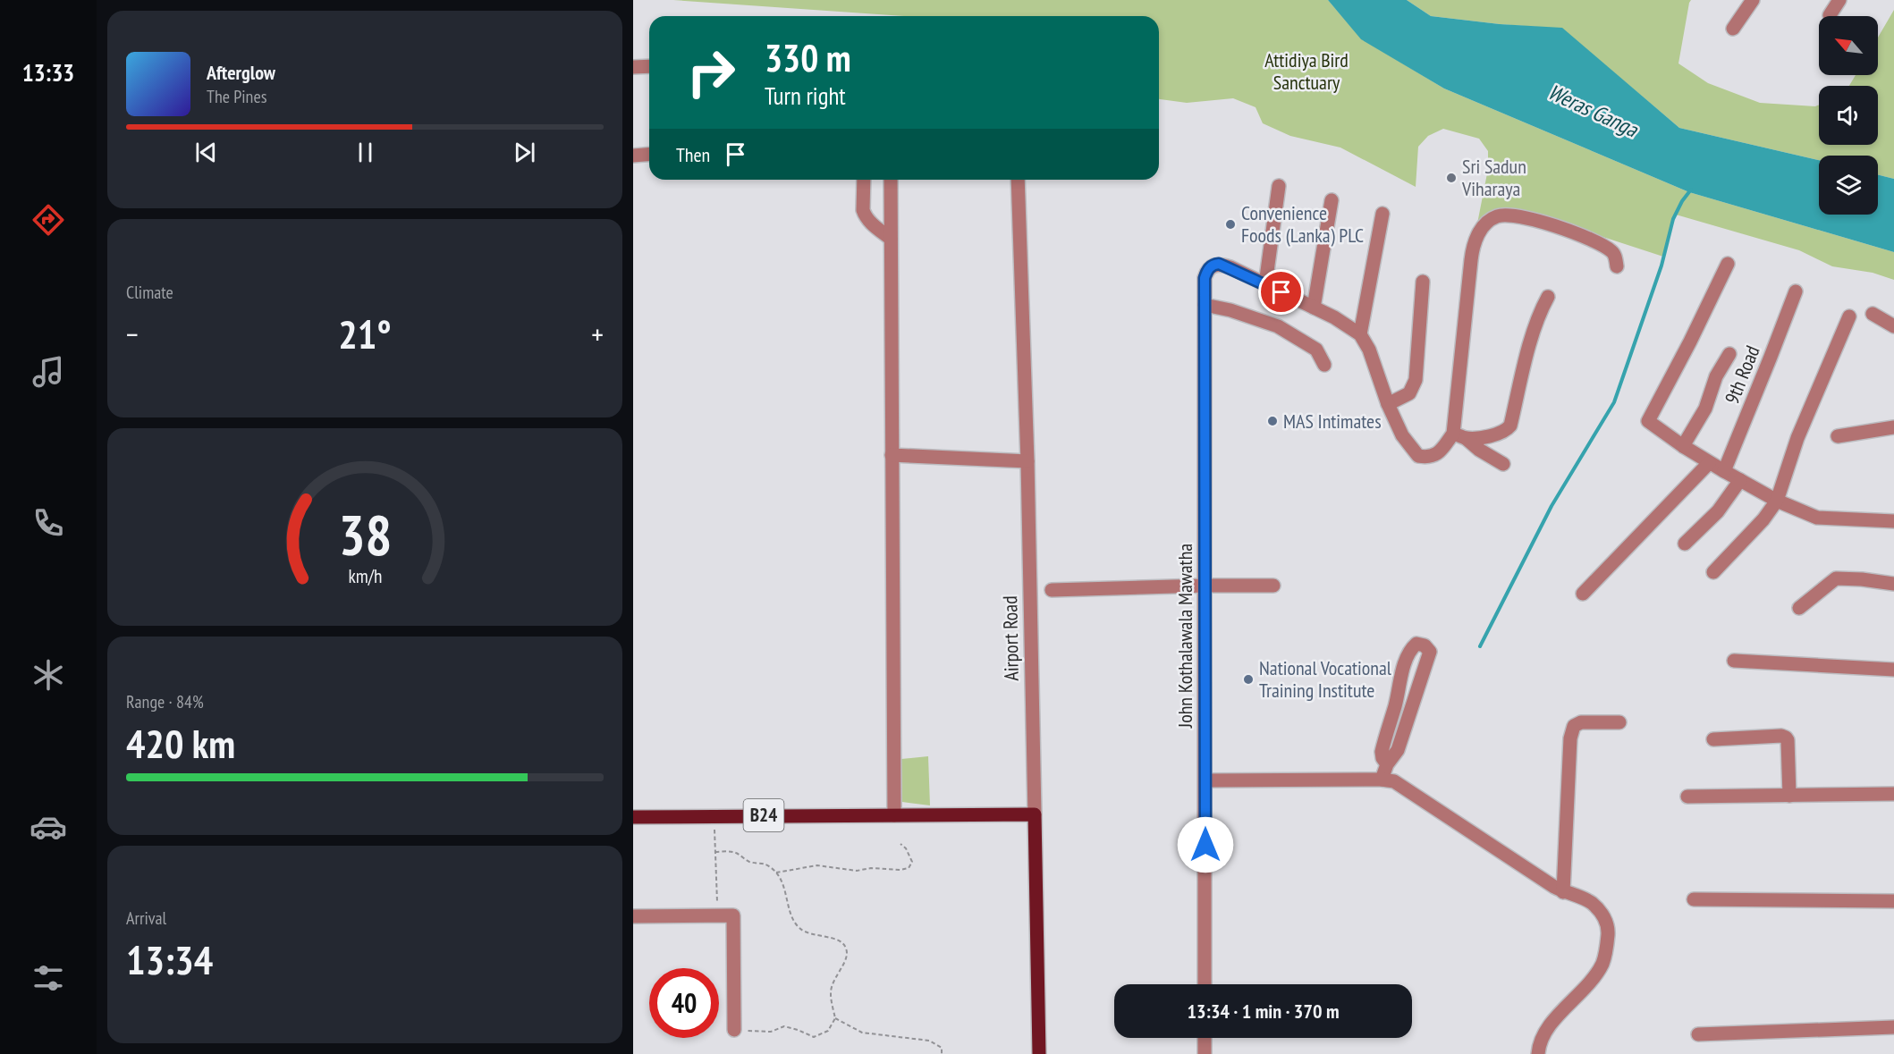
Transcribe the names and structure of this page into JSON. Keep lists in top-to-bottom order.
{
  "streets": {
    "main road": ["B24"],
    "street": ["9th Road", "John Kothalawala Mawatha", "Airport Road"]
  },
  "crossings": [
    ["Airport Road", "B24"]
  ],
  "water": ["Weras Ganga"],
  "parks": ["Attidiya Bird Sanctuary"],
  "places": [
    "Sri Sadun Viharaya",
    "Convenience Foods (Lanka) PLC",
    "MAS Intimates",
    "National Vocational Training Institute"
  ],
  "north": "top left",
  "page": {
    "tabs": "13:33",
    "turn": ["330 m", "Turn right"],
    "song": ["Afterglow", "The Pines"],
    "then": "Then",
    "tile": [
      "Climate",
      ["Range · 84%", "420 km"],
      ["Arrival", "13:34"]
    ],
    "heat": ["−", "21°", "+"],
    "limit": "40",
    "trip": "13:34 · 1 min · 370 m",
    "gauge": ["38", "km/h"]
  }
}
